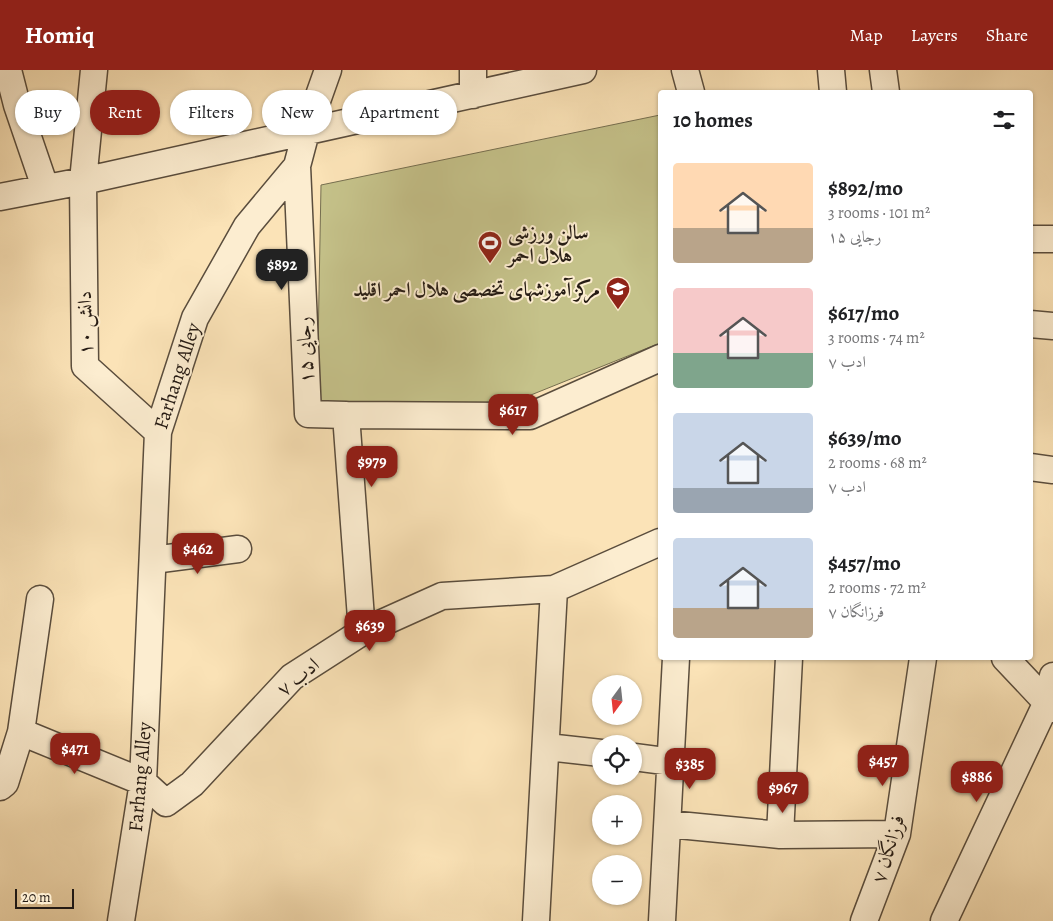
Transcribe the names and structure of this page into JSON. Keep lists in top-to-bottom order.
{
  "streets": {
    "street": [
      "دانش ۱۰",
      "رجایی ۱۵",
      "Farhang Alley",
      "ادب ۷",
      "فرزانگان ۷"
    ]
  },
  "crossings": [
    ["دانش ۱۰", "Farhang Alley"],
    ["رجایی ۱۵", "Farhang Alley"],
    ["Farhang Alley", "ادب ۷"]
  ],
  "places": {
    "sports": ["سالن ورزشی هلال احمر"],
    "school or university": ["مرکز آموزشهای تخصصی هلال احمر اقلید"]
  },
  "scale_bar": "20 m",
  "north": "bottom",
  "page": {
    "header": "Homiq",
    "nav": ["Map", "Layers", "Share"],
    "chip": [
      "Buy",
      "Rent",
      "Filters",
      "New",
      "Apartment"
    ],
    "heading": "10 homes",
    "list": [
      {
        "name": "$892/mo",
        "note": "3 rooms · 101 m² · رجایی ۱۵"
      },
      {
        "name": "$617/mo",
        "note": "3 rooms · 74 m² · ادب ۷"
      },
      {
        "name": "$639/mo",
        "note": "2 rooms · 68 m² · ادب ۷"
      },
      {
        "name": "$457/mo",
        "note": "2 rooms · 72 m² · فرزانگان ۷"
      }
    ],
    "price": [
      "$892",
      "$617",
      "$979",
      "$462",
      "$639",
      "$471",
      "$457",
      "$385",
      "$886",
      "$967"
    ],
    "map_buttons": ["+", "−"],
    "scale": "20 m"
  }
}
